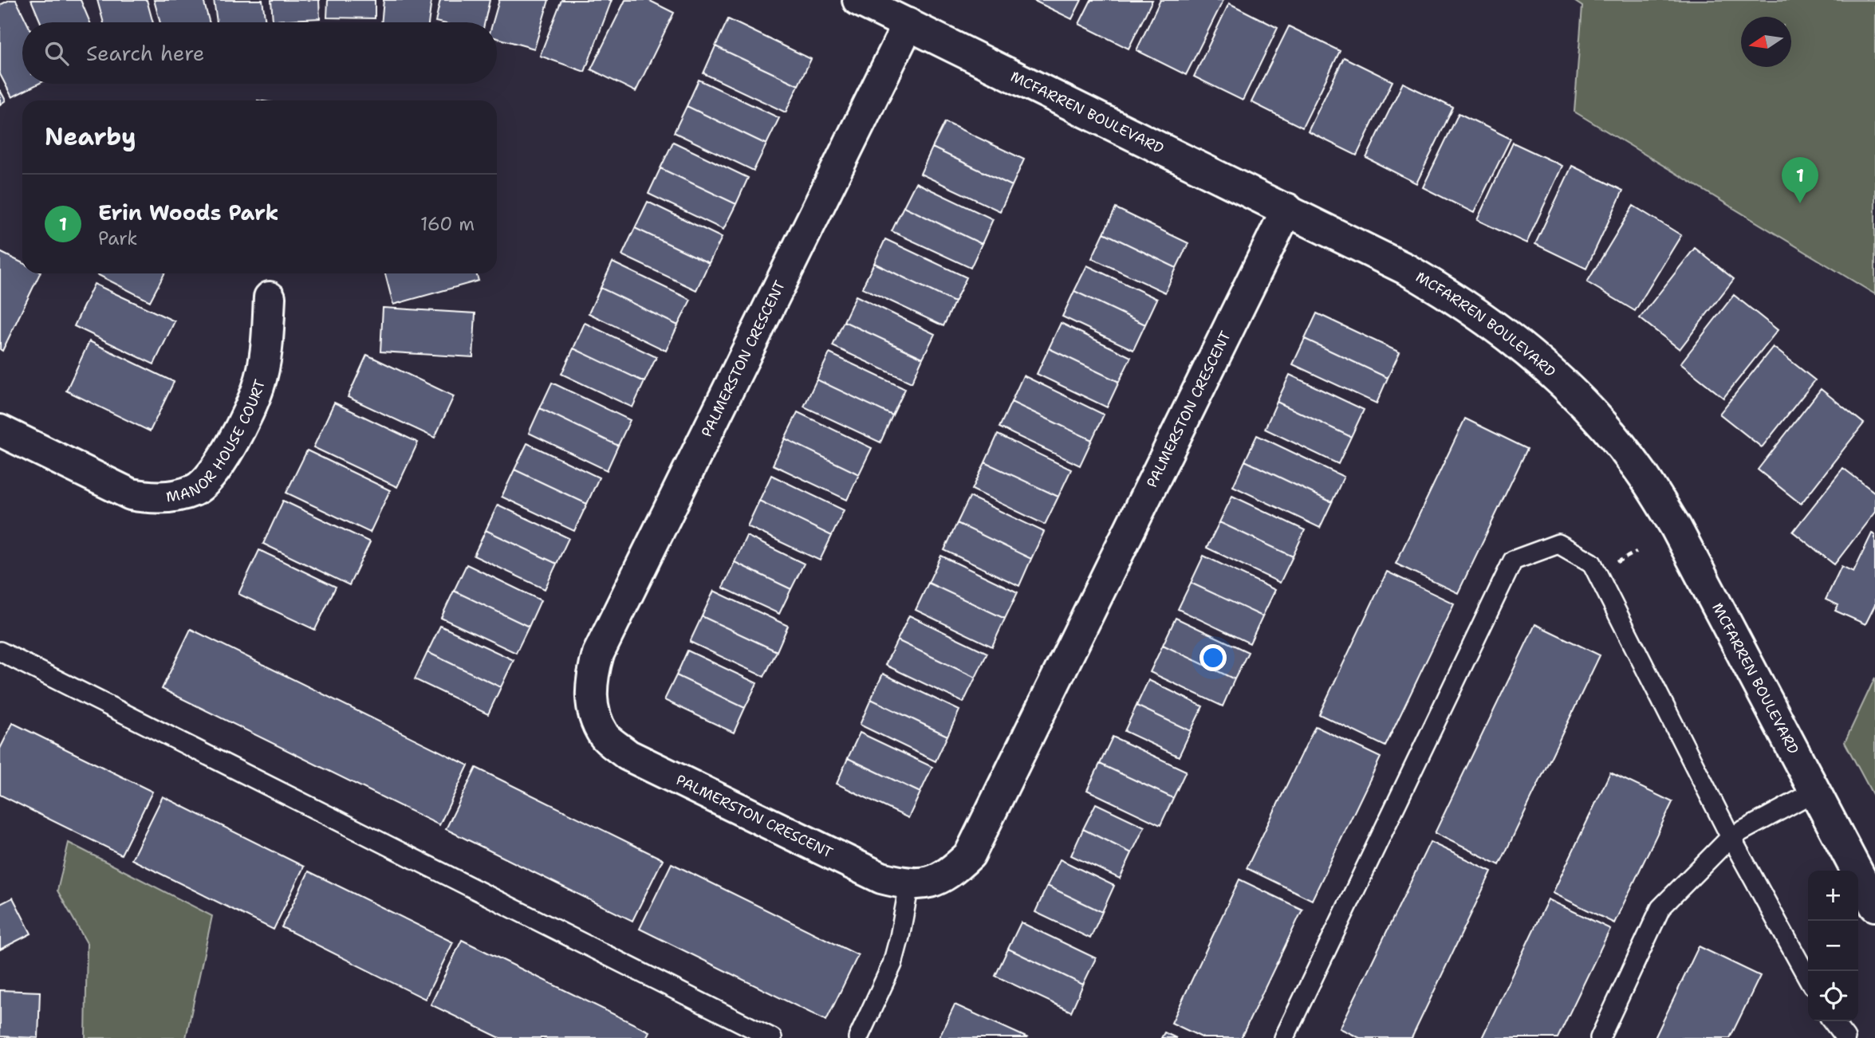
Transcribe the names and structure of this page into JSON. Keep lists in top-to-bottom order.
{
  "streets": {
    "street": ["MCFARREN BOULEVARD", "PALMERSTON CRESCENT", "MANOR HOUSE COURT"]
  },
  "crossings": [
    ["MCFARREN BOULEVARD", "PALMERSTON CRESCENT"]
  ],
  "north": "left",
  "page": {
    "search": "Search here",
    "heading": "Nearby",
    "pins": "1",
    "list": [
      {
        "mark": "1",
        "name": "Erin Woods Park",
        "note": "Park",
        "value": "160 m"
      }
    ],
    "map_buttons": ["+", "−"]
  }
}
